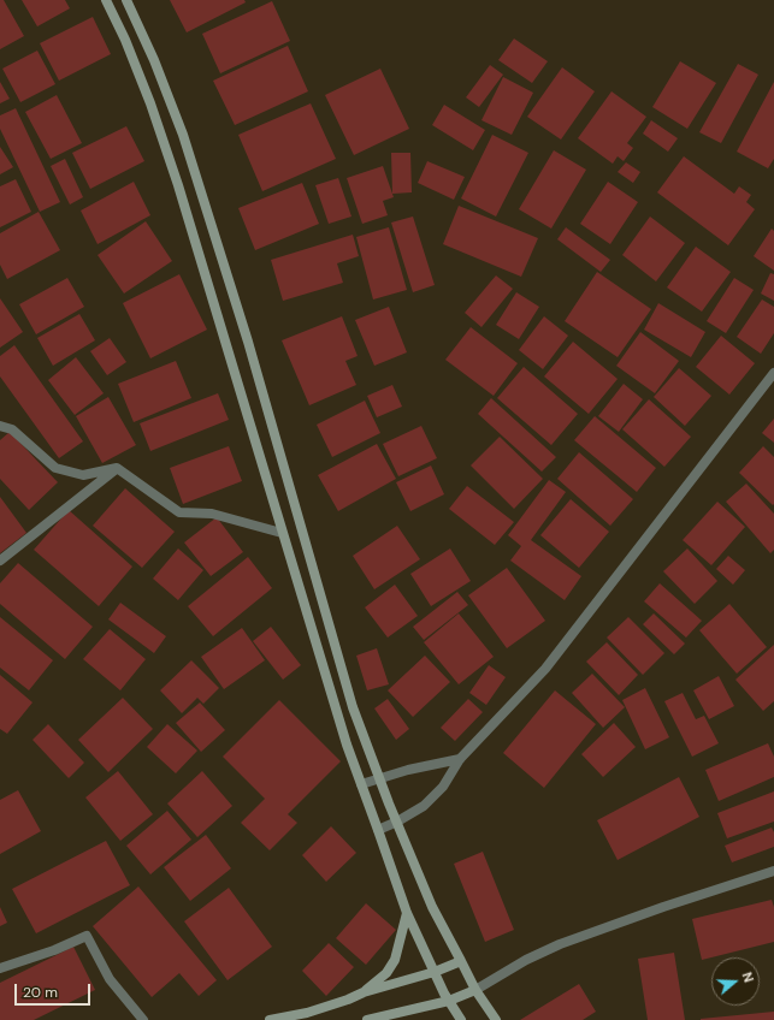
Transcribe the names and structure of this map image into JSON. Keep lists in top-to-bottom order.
{
  "scale_bar": "20 m",
  "north": "right"
}
